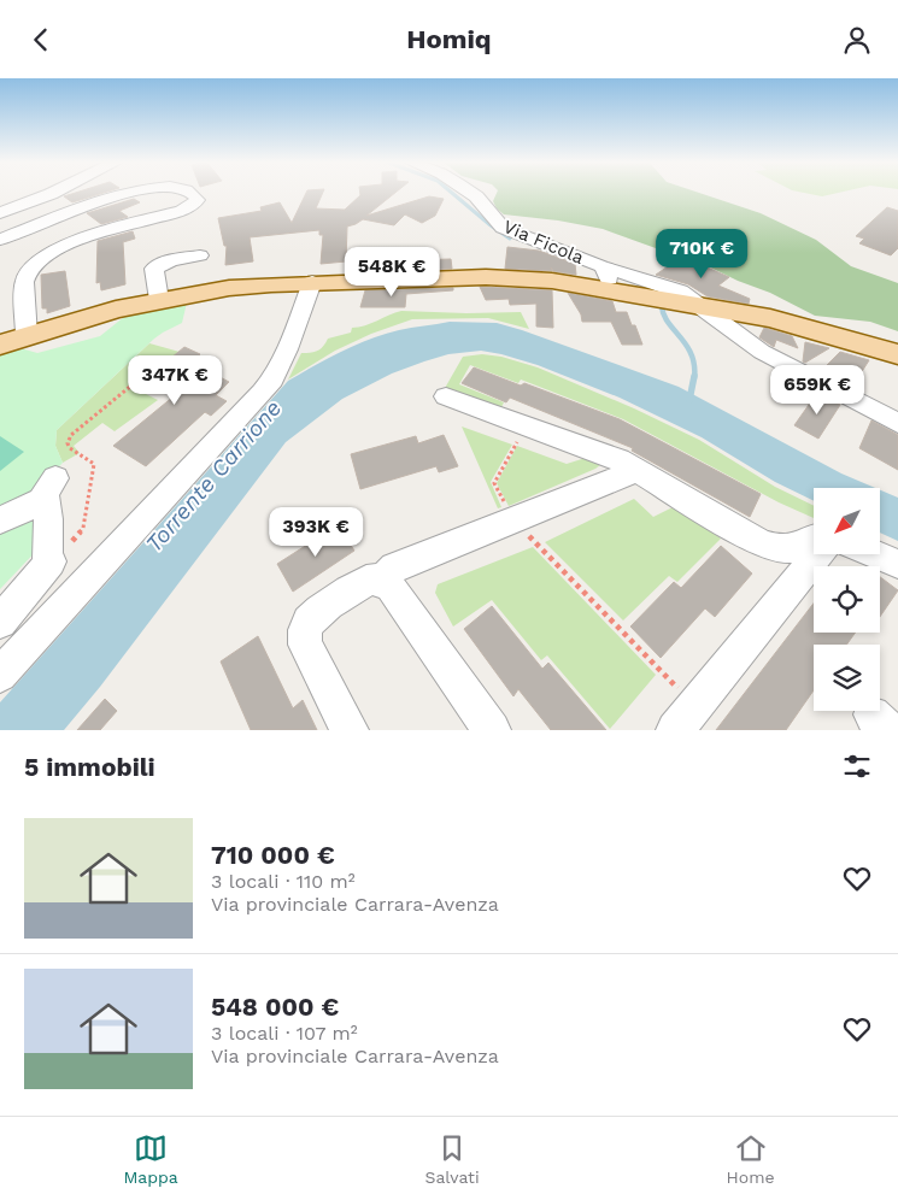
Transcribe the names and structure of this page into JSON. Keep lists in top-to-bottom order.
{
  "streets": {
    "street": ["Via Ficola"]
  },
  "water": ["Torrente Carrione"],
  "north": "bottom left",
  "page": {
    "header": "Homiq",
    "price": [
      "710K €",
      "548K €",
      "347K €",
      "659K €",
      "393K €"
    ],
    "heading": "5 immobili",
    "list": [
      {
        "name": "710 000 €",
        "note": "3 locali · 110 m² · Via provinciale Carrara-Avenza"
      },
      {
        "name": "548 000 €",
        "note": "3 locali · 107 m² · Via provinciale Carrara-Avenza"
      }
    ],
    "tabs": ["Mappa", "Salvati", "Home"]
  }
}
